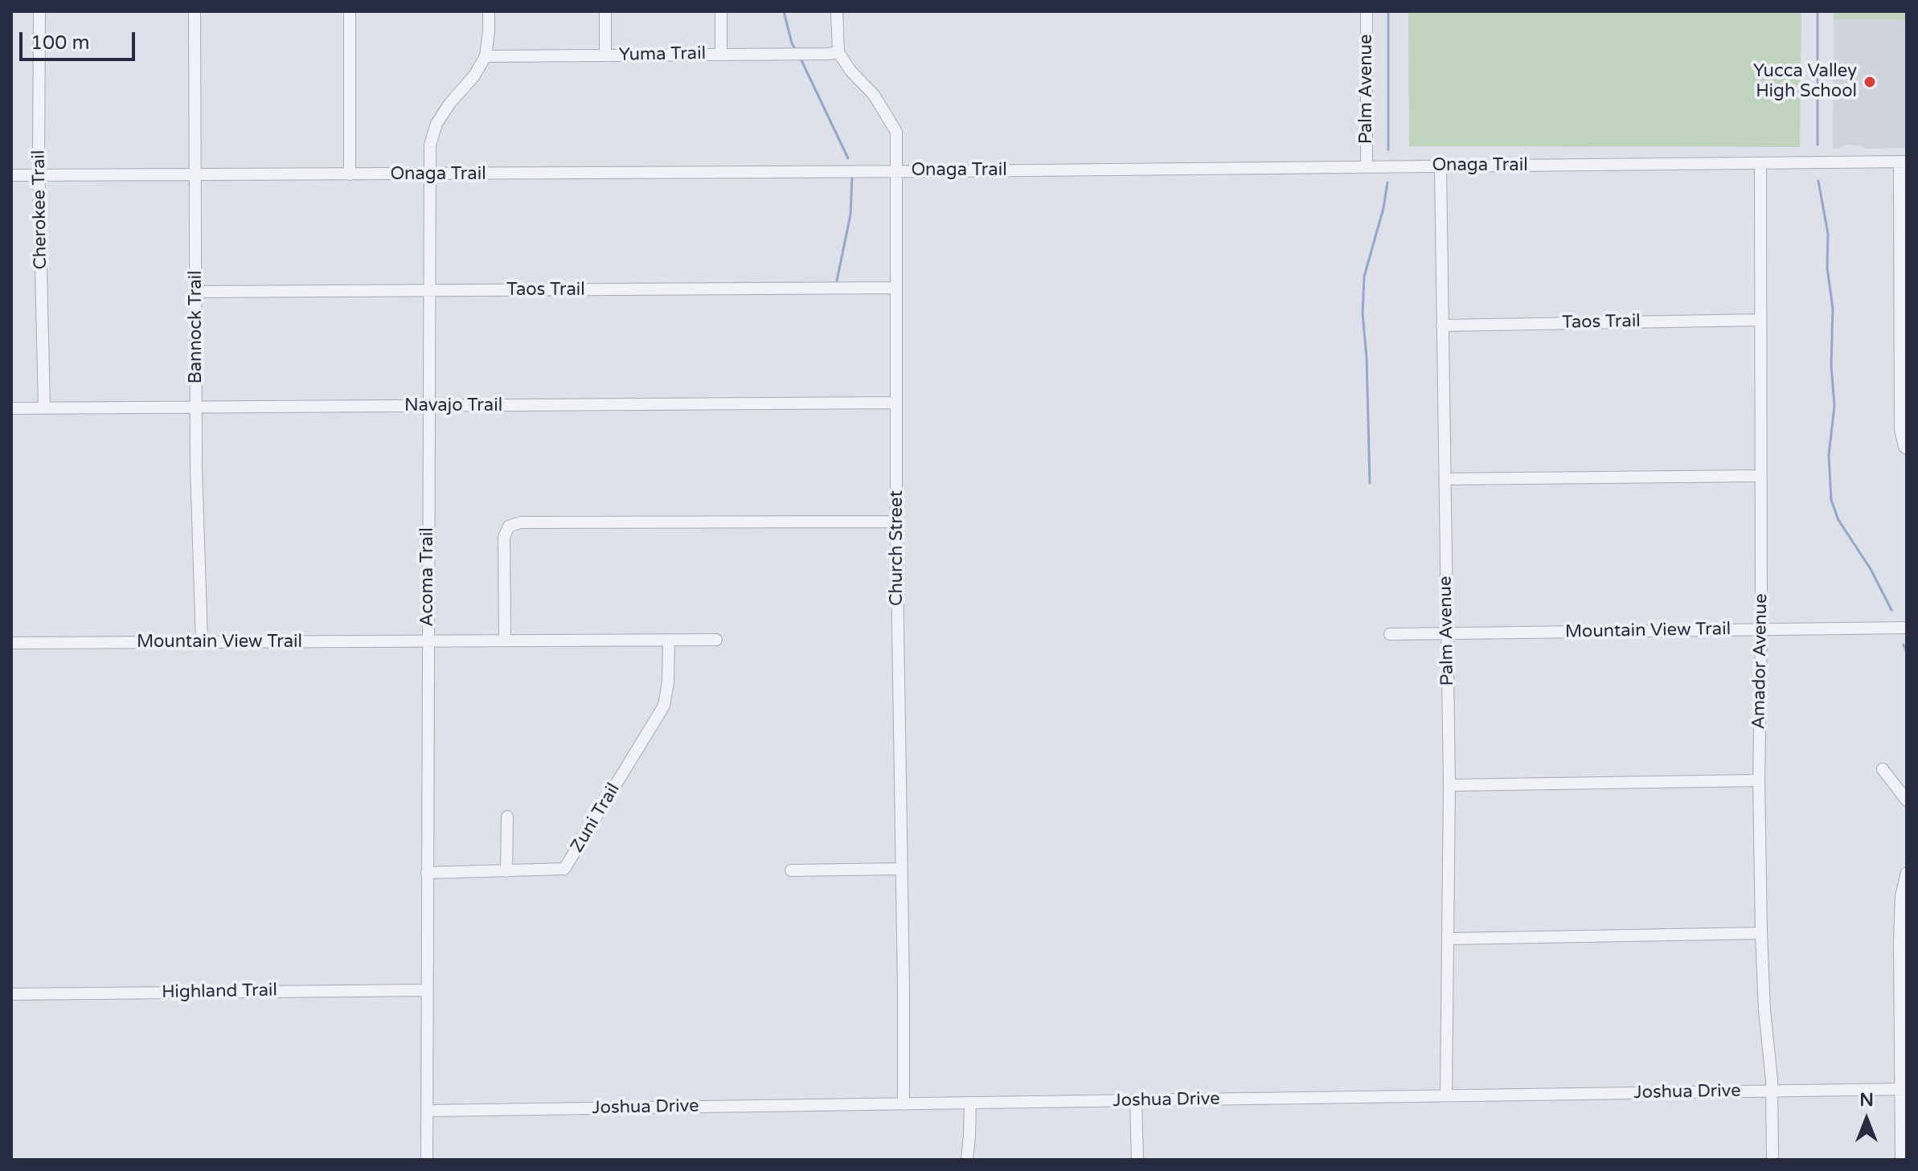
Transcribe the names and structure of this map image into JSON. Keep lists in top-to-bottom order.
{
  "streets": {
    "street": [
      "Yuma Trail",
      "Palm Avenue",
      "Onaga Trail",
      "Cherokee Trail",
      "Taos Trail",
      "Bannock Trail",
      "Navajo Trail",
      "Church Street",
      "Acoma Trail",
      "Mountain View Trail",
      "Amador Avenue",
      "Zuni Trail",
      "Highland Trail",
      "Joshua Drive"
    ]
  },
  "crossings": [
    ["Yuma Trail", "Church Street"],
    ["Yuma Trail", "Acoma Trail"],
    ["Palm Avenue", "Onaga Trail"],
    ["Palm Avenue", "Taos Trail"],
    ["Palm Avenue", "Mountain View Trail"],
    ["Palm Avenue", "Joshua Drive"],
    ["Onaga Trail", "Cherokee Trail"],
    ["Onaga Trail", "Bannock Trail"],
    ["Onaga Trail", "Church Street"],
    ["Onaga Trail", "Acoma Trail"],
    ["Onaga Trail", "Amador Avenue"],
    ["Cherokee Trail", "Navajo Trail"],
    ["Taos Trail", "Bannock Trail"],
    ["Taos Trail", "Church Street"],
    ["Taos Trail", "Acoma Trail"],
    ["Taos Trail", "Amador Avenue"],
    ["Bannock Trail", "Navajo Trail"],
    ["Bannock Trail", "Mountain View Trail"],
    ["Navajo Trail", "Church Street"],
    ["Navajo Trail", "Acoma Trail"],
    ["Church Street", "Joshua Drive"],
    ["Acoma Trail", "Mountain View Trail"],
    ["Acoma Trail", "Zuni Trail"],
    ["Acoma Trail", "Highland Trail"],
    ["Acoma Trail", "Joshua Drive"],
    ["Mountain View Trail", "Amador Avenue"],
    ["Mountain View Trail", "Zuni Trail"],
    ["Amador Avenue", "Joshua Drive"]
  ],
  "places": ["Yucca Valley High School"],
  "scale_bar": "100 m",
  "north": "top"
}
